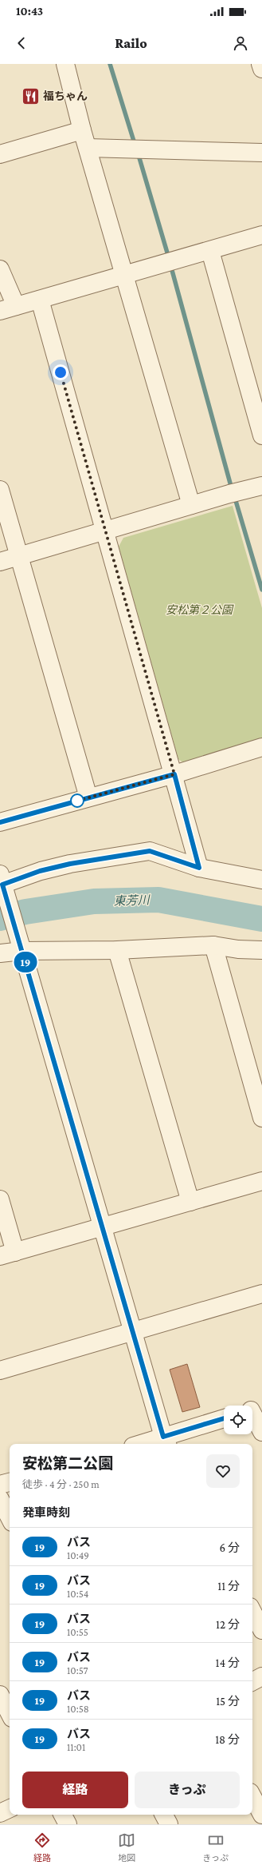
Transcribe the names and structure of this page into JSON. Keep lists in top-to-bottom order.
{
  "water": ["東芳川"],
  "parks": ["安松第２公園"],
  "places": {
    "restaurant": ["福ちゃん"]
  },
  "lines": ["bus line 19"],
  "page": {
    "status": "10:43",
    "header": "Railo",
    "on_map": "19",
    "heading": [
      ["安松第二公園", "徒歩 · 4 分 · 250 m"],
      "発車時刻"
    ],
    "list": [
      {
        "mark": "19",
        "name": "バス",
        "note": "10:49",
        "value": "6 分"
      },
      {
        "mark": "19",
        "name": "バス",
        "note": "10:54",
        "value": "11 分"
      },
      {
        "mark": "19",
        "name": "バス",
        "note": "10:55",
        "value": "12 分"
      },
      {
        "mark": "19",
        "name": "バス",
        "note": "10:57",
        "value": "14 分"
      },
      {
        "mark": "19",
        "name": "バス",
        "note": "10:58",
        "value": "15 分"
      },
      {
        "mark": "19",
        "name": "バス",
        "note": "11:01",
        "value": "18 分"
      }
    ],
    "buttons": ["経路", "きっぷ"],
    "tabs": ["経路", "地図", "きっぷ"]
  }
}
